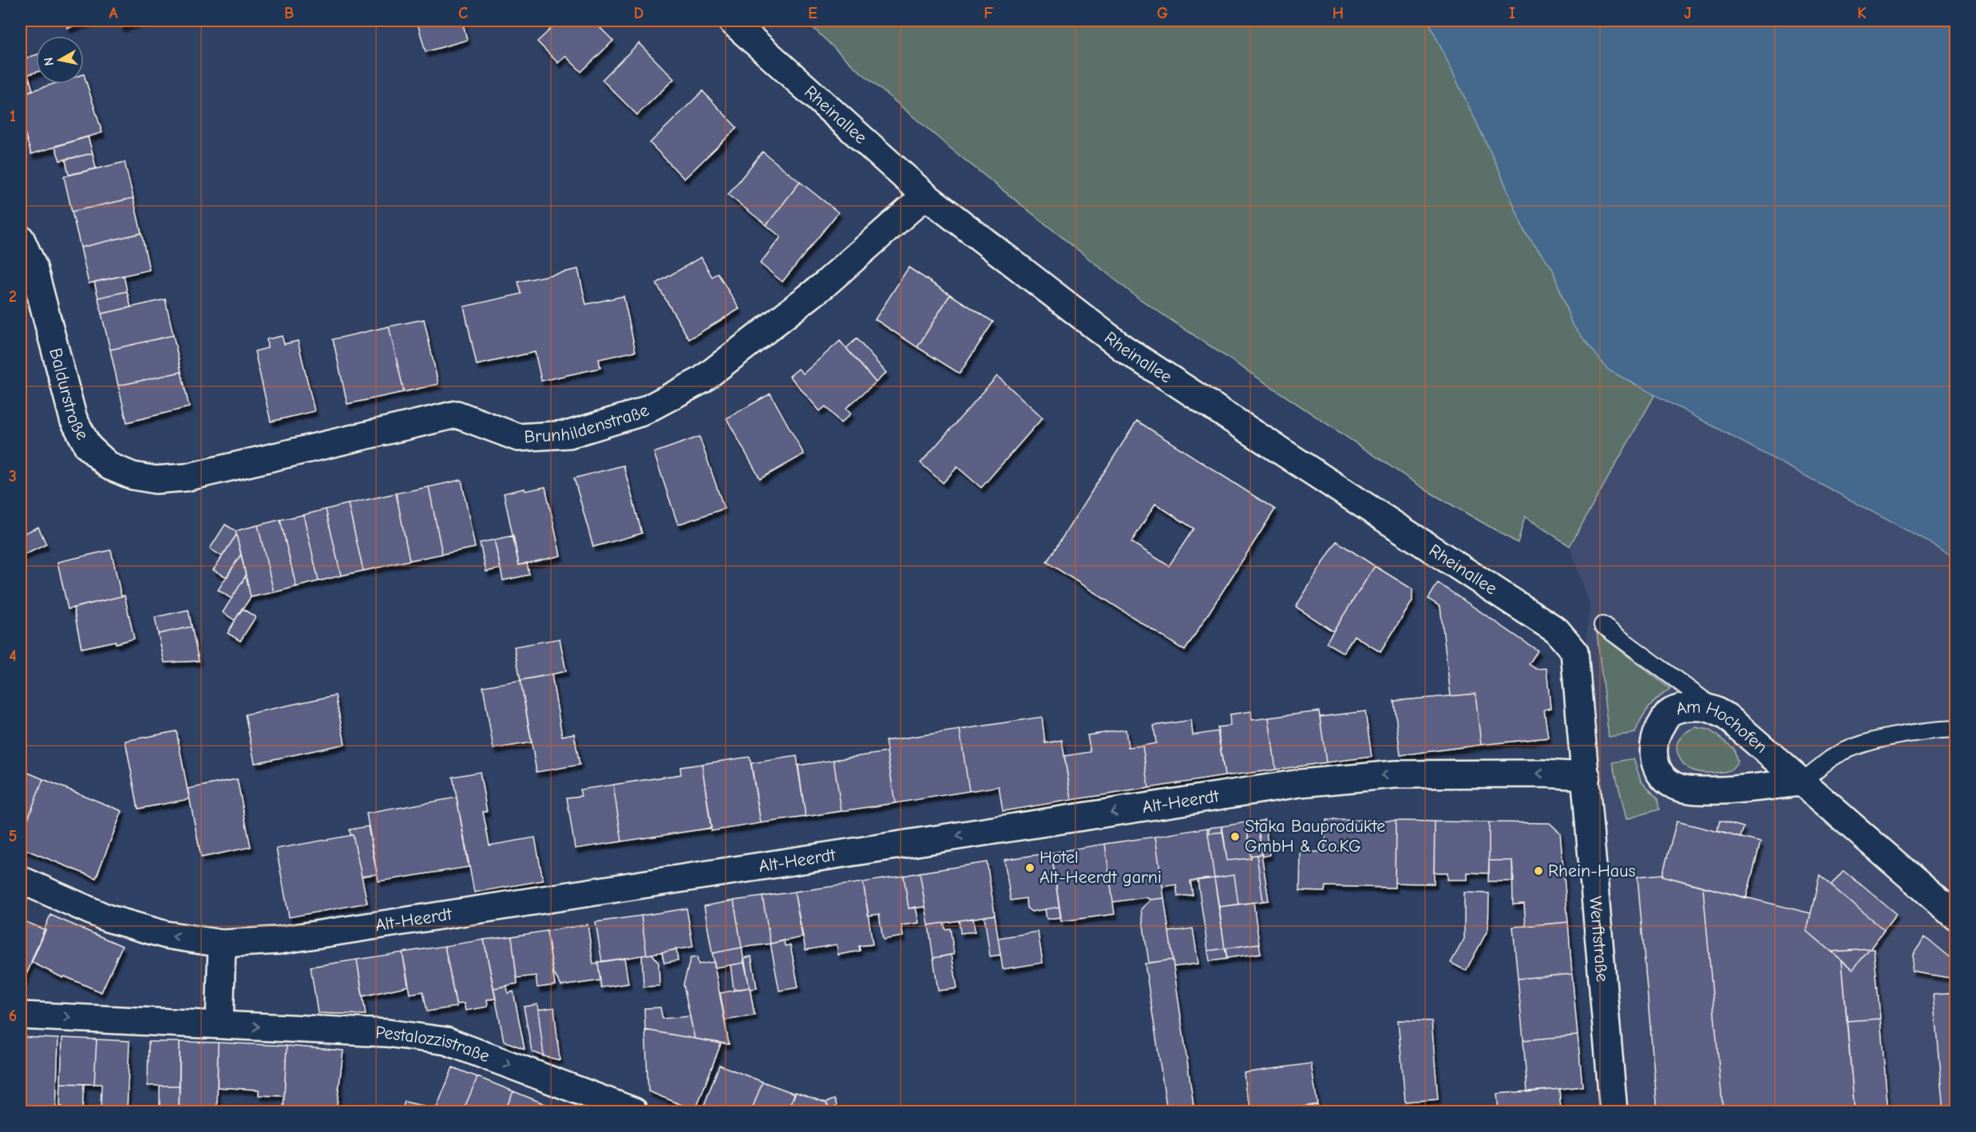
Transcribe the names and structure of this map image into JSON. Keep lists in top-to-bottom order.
{
  "streets": {
    "street": [
      "Rheinallee",
      "Baldurstraße",
      "Brunhildenstraße",
      "Am Hochofen",
      "Alt-Heerdt",
      "Werftstraße",
      "Pestalozzistraße"
    ]
  },
  "crossings": [
    ["Rheinallee", "Brunhildenstraße"],
    ["Rheinallee", "Werftstraße"],
    ["Baldurstraße", "Brunhildenstraße"],
    ["Alt-Heerdt", "Werftstraße"]
  ],
  "one_way": ["Alt-Heerdt", "Pestalozzistraße"],
  "places": ["Staka Bauprodukte GmbH & Co.KG", "Hotel Alt-Heerdt garni", "Rhein-Haus"],
  "north": "left",
  "grid": {
    "columns": [
      "A",
      "B",
      "C",
      "D",
      "E",
      "F",
      "G",
      "H",
      "I",
      "J",
      "K"
    ],
    "rows": [
      "1",
      "2",
      "3",
      "4",
      "5",
      "6"
    ]
  }
}
